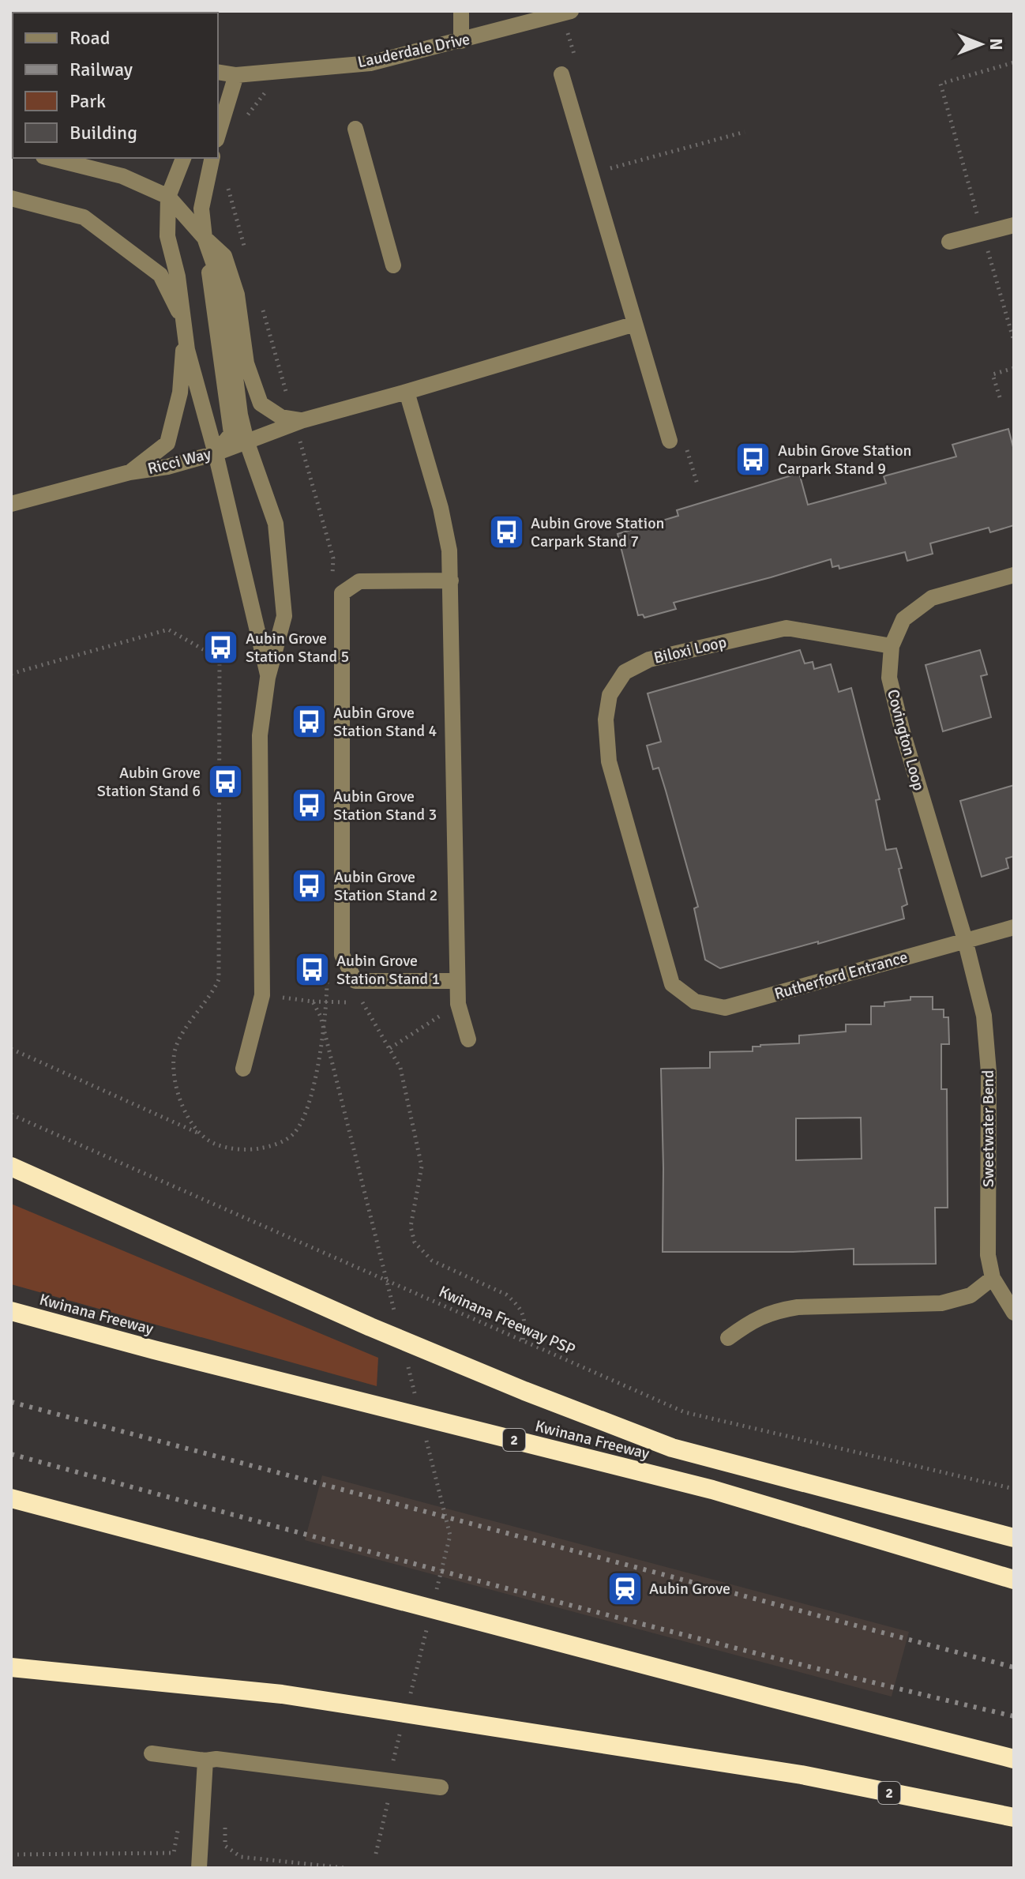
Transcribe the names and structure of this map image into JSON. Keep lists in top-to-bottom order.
{
  "streets": {
    "highway": ["Kwinana Freeway", "2"],
    "street": [
      "Lauderdale Drive",
      "Ricci Way",
      "Biloxi Loop",
      "Covington Loop",
      "Rutherford Entrance",
      "Sweetwater Bend"
    ],
    "path": ["Kwinana Freeway PSP"]
  },
  "crossings": [
    ["Biloxi Loop", "Covington Loop"],
    ["Biloxi Loop", "Rutherford Entrance"],
    ["Covington Loop", "Rutherford Entrance"],
    ["Covington Loop", "Sweetwater Bend"],
    ["Rutherford Entrance", "Sweetwater Bend"]
  ],
  "places": {
    "bus stop": [
      "Aubin Grove Station Carpark Stand 9",
      "Aubin Grove Station Carpark Stand 7",
      "Aubin Grove Station Stand 5",
      "Aubin Grove Station Stand 4",
      "Aubin Grove Station Stand 6",
      "Aubin Grove Station Stand 3",
      "Aubin Grove Station Stand 2",
      "Aubin Grove Station Stand 1"
    ],
    "station": ["Aubin Grove"]
  },
  "legend": [
    "Road",
    "Railway",
    "Park",
    "Building"
  ],
  "north": "right"
}
